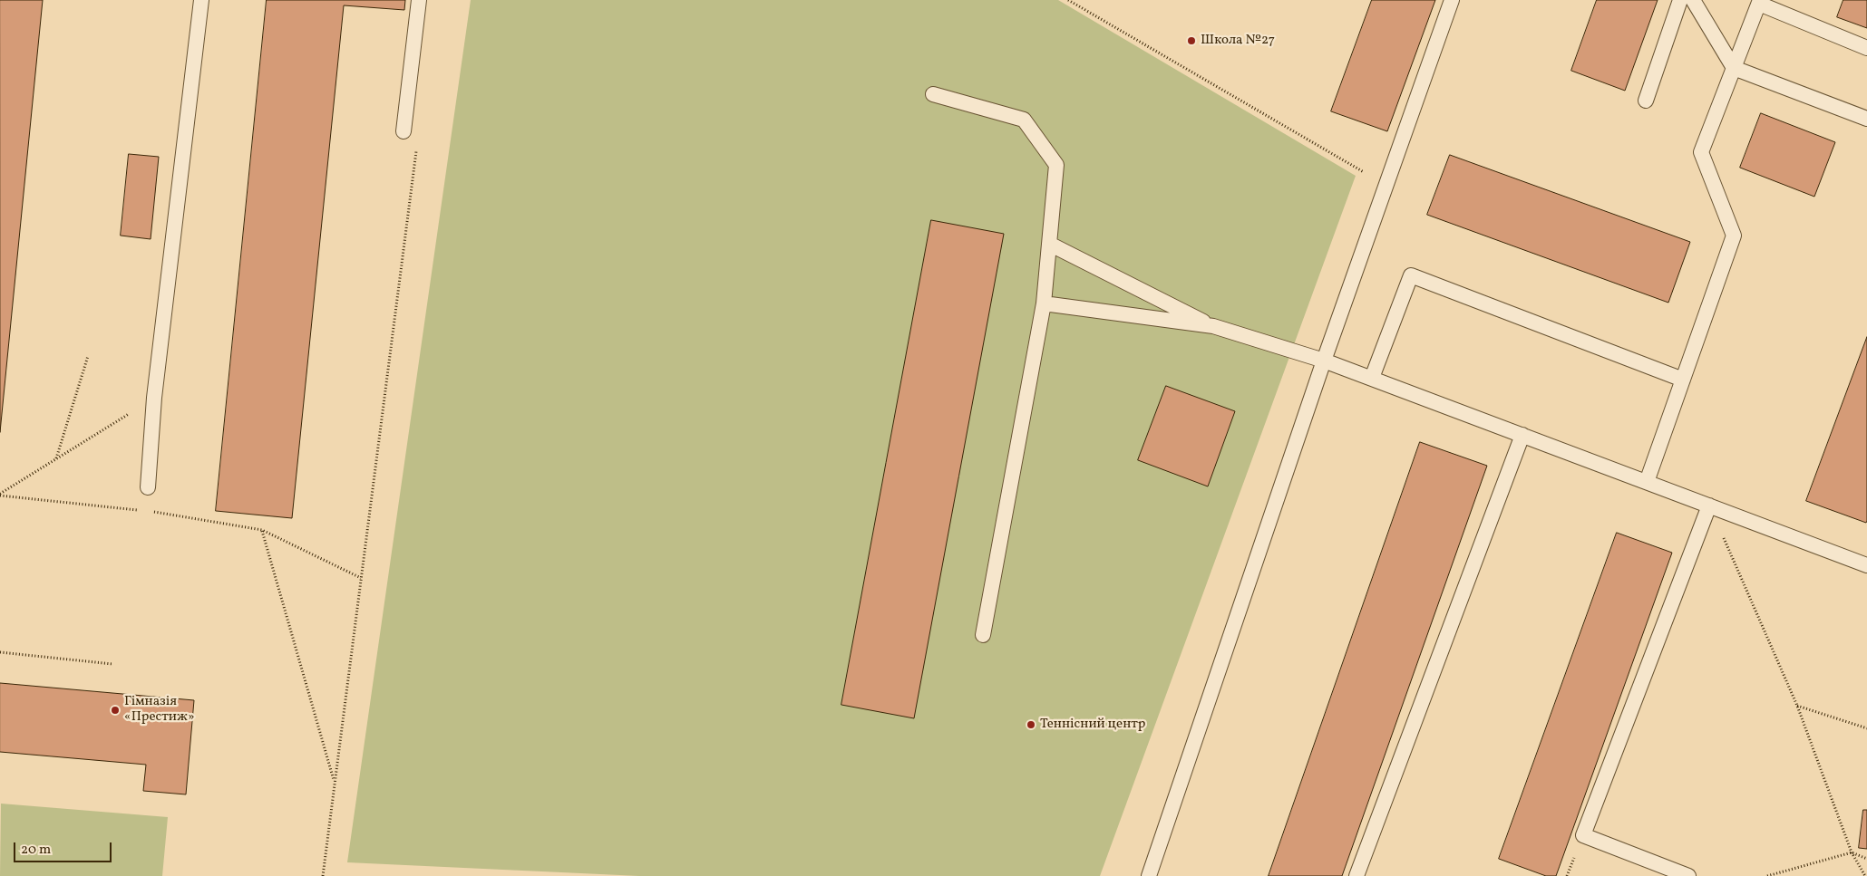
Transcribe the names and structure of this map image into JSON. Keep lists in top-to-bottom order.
{
  "places": ["Школа №27", "Гімназія «Престиж»", "Теннісний центр"],
  "scale_bar": "20 m"
}
